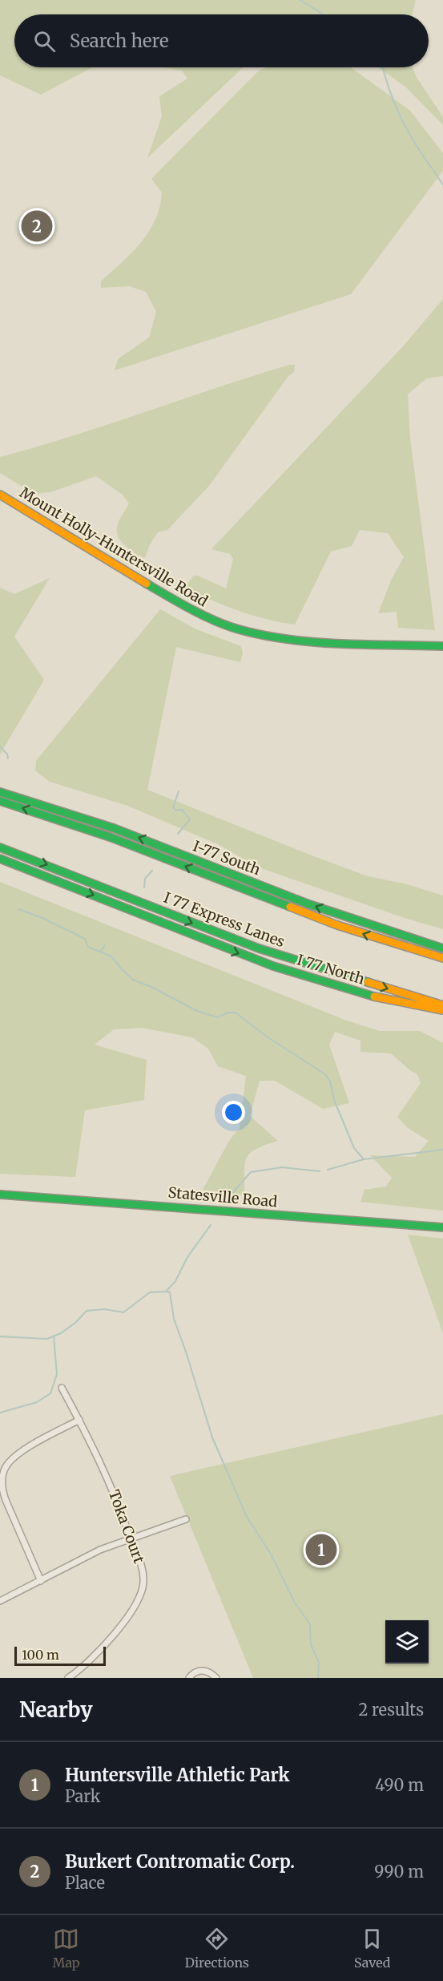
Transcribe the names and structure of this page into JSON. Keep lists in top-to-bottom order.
{
  "streets": {
    "main road": [
      "Mount Holly-Huntersville Road",
      "I-77 South",
      "I 77 Express Lanes",
      "I 77 North",
      "Statesville Road"
    ],
    "street": ["Toka Court"]
  },
  "scale_bar": "100 m",
  "page": {
    "search": "Search here",
    "pins": ["2", "1"],
    "scale": "100 m",
    "heading": ["Nearby", "2 results"],
    "list": [
      {
        "mark": "1",
        "name": "Huntersville Athletic Park",
        "note": "Park",
        "value": "490 m"
      },
      {
        "mark": "2",
        "name": "Burkert Contromatic Corp.",
        "note": "Place",
        "value": "990 m"
      }
    ],
    "nav": ["Map", "Directions", "Saved"]
  }
}
